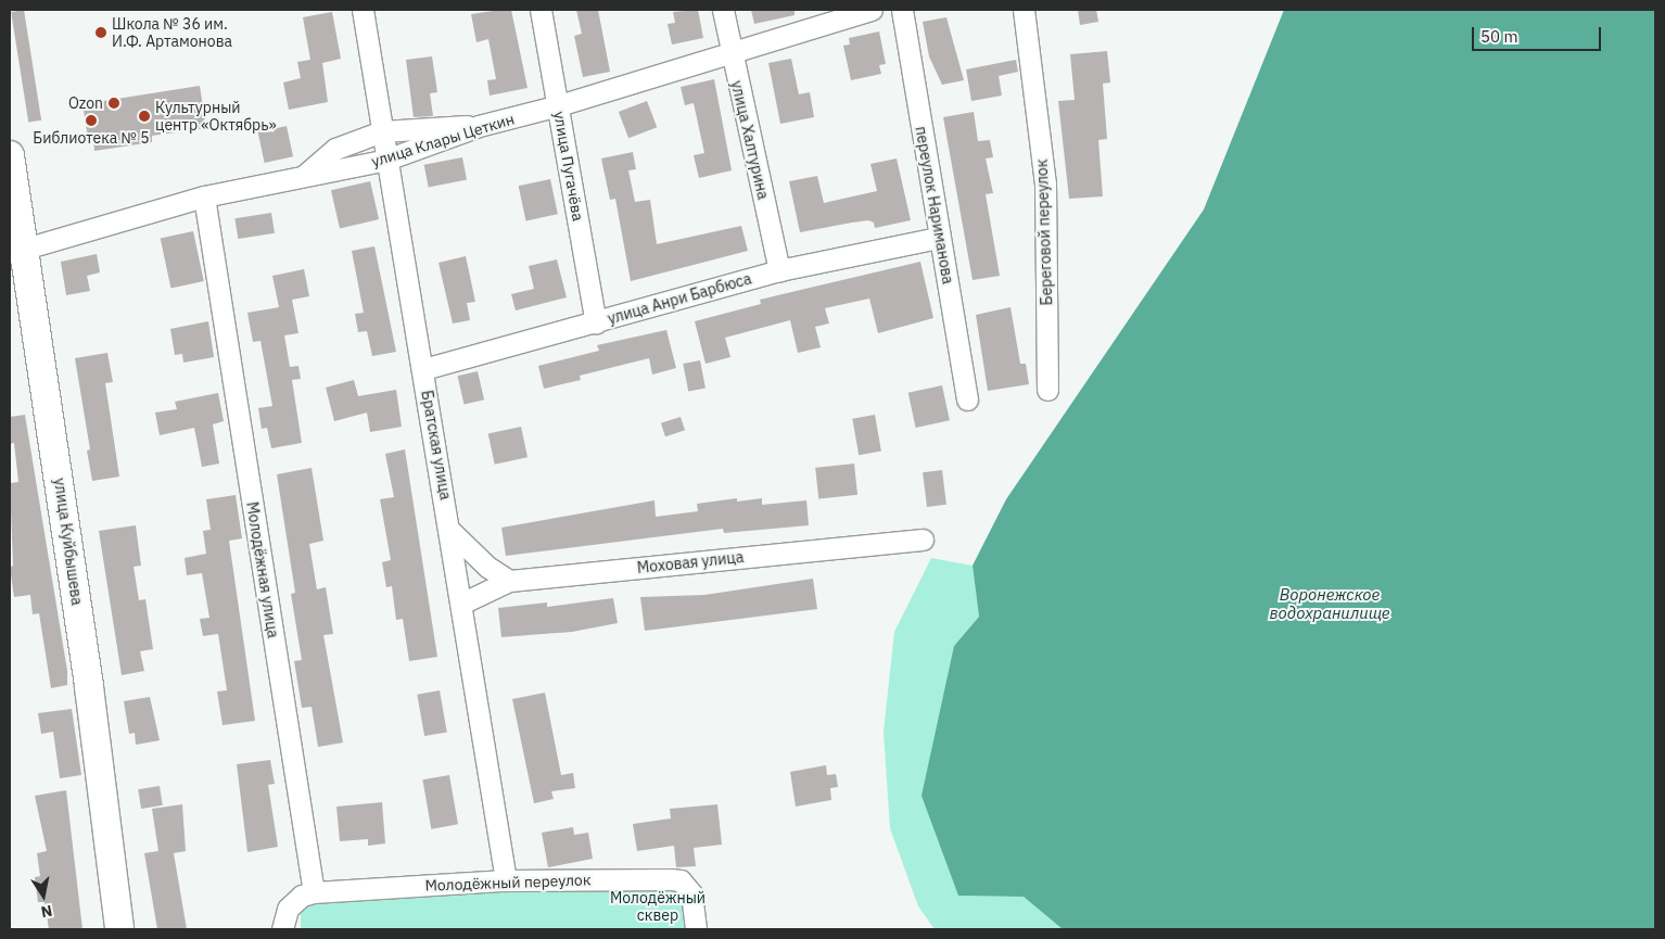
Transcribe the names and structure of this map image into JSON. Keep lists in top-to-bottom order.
{
  "streets": {
    "main road": ["улица Куйбышева"],
    "street": [
      "улица Клары Цеткин",
      "улица Халтурина",
      "улица Пугачёва",
      "переулок Нариманова",
      "Береговой переулок",
      "улица Анри Барбюса",
      "Братская улица",
      "Моховая улица",
      "Молодёжная улица",
      "Молодёжный переулок"
    ]
  },
  "crossings": [
    ["улица Клары Цеткин", "улица Халтурина"],
    ["улица Клары Цеткин", "улица Пугачёва"],
    ["улица Клары Цеткин", "Братская улица"],
    ["улица Клары Цеткин", "улица Куйбышева"],
    ["улица Клары Цеткин", "Молодёжная улица"],
    ["улица Халтурина", "улица Анри Барбюса"],
    ["улица Пугачёва", "улица Анри Барбюса"],
    ["переулок Нариманова", "улица Анри Барбюса"],
    ["улица Анри Барбюса", "Братская улица"],
    ["Братская улица", "Моховая улица"],
    ["Братская улица", "Молодёжный переулок"],
    ["Молодёжная улица", "Молодёжный переулок"]
  ],
  "water": ["Воронежское водохранилище"],
  "parks": ["Молодёжный сквер"],
  "places": [
    "Школа № 36 им. И.Ф. Артамонова",
    "Ozon",
    "Культурный центр «Октябрь»",
    "Библиотека № 5"
  ],
  "scale_bar": "50 m",
  "north": "bottom"
}
